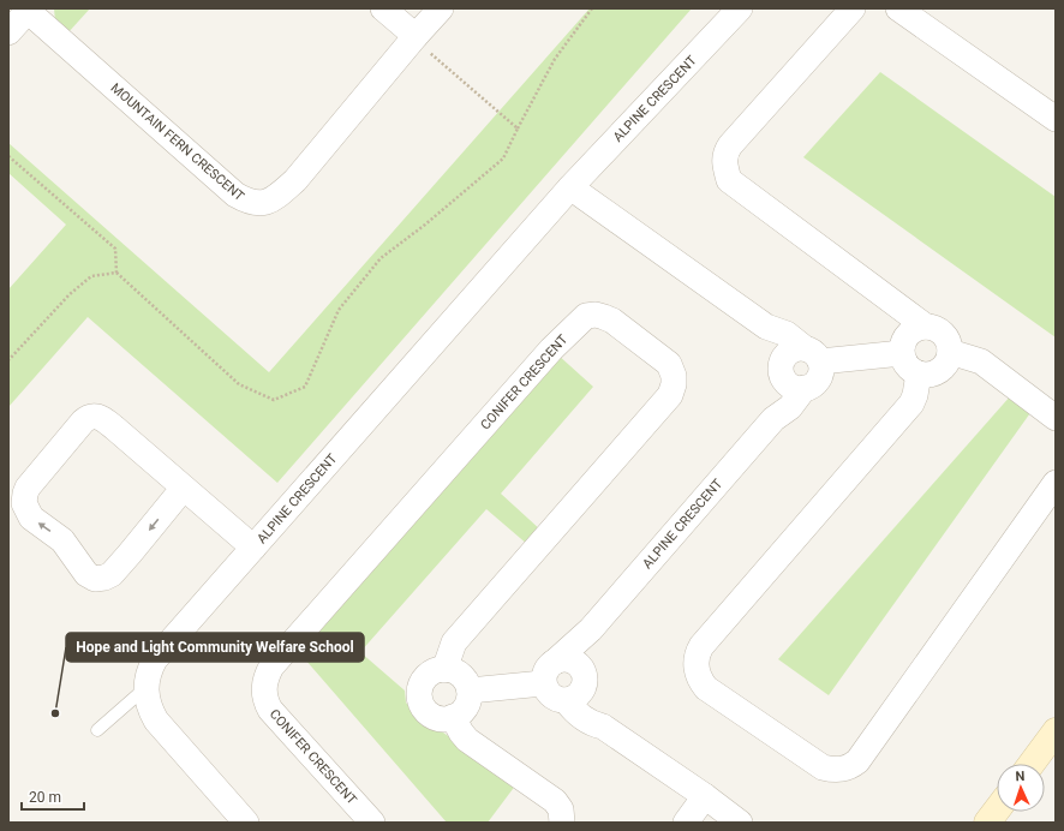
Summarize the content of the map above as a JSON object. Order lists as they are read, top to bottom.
{
  "streets": {
    "street": ["ALPINE CRESCENT", "MOUNTAIN FERN CRESCENT", "CONIFER CRESCENT"]
  },
  "places": ["Hope and Light Community Welfare School"],
  "scale_bar": "20 m",
  "north": "top"
}
